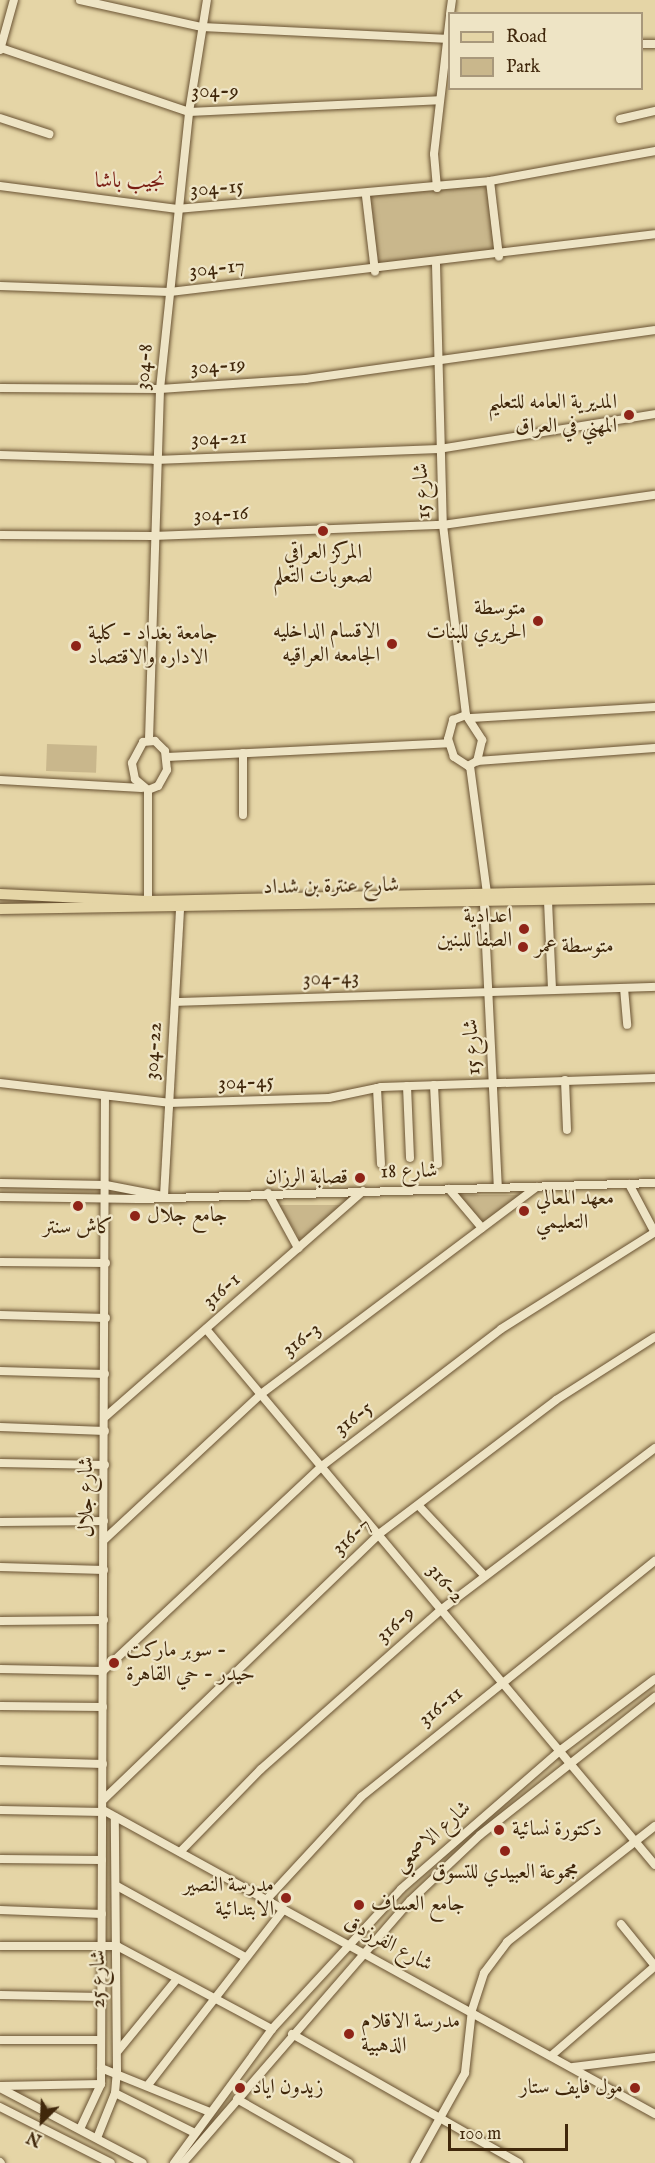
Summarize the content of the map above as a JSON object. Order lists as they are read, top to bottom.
{
  "streets": {
    "main road": ["شارع عنترة بن شداد"],
    "street": [
      "304-9",
      "304-15",
      "304-17",
      "304-8",
      "304-19",
      "304-21",
      "شارع 15",
      "304-16",
      "304-43",
      "304-22",
      "304-45",
      "شارع 18",
      "316-1",
      "316-3",
      "316-5",
      "شارع جلال",
      "316-7",
      "316-2",
      "316-9",
      "316-11",
      "شارع الاصمعي",
      "شارع الفرزدق",
      "شارع 25"
    ]
  },
  "crossings": [
    ["304-9", "304-8"],
    ["304-15", "304-8"],
    ["304-17", "304-8"],
    ["304-17", "شارع 15"],
    ["304-8", "304-19"],
    ["304-8", "304-21"],
    ["304-8", "304-16"],
    ["304-19", "شارع 15"],
    ["304-21", "شارع 15"],
    ["شارع 15", "304-16"],
    ["شارع 15", "شارع عنترة بن شداد"],
    ["شارع 15", "304-43"],
    ["شارع 15", "304-45"],
    ["شارع 15", "شارع 18"],
    ["شارع عنترة بن شداد", "304-22"],
    ["304-43", "304-22"],
    ["304-22", "304-45"],
    ["304-22", "شارع 18"],
    ["304-45", "شارع جلال"],
    ["شارع 18", "316-1"],
    ["شارع 18", "316-3"],
    ["شارع 18", "شارع جلال"],
    ["316-1", "شارع جلال"],
    ["316-1", "316-2"],
    ["316-3", "شارع جلال"],
    ["316-3", "316-2"],
    ["316-5", "شارع جلال"],
    ["316-5", "316-2"],
    ["شارع جلال", "316-7"],
    ["شارع جلال", "شارع الفرزدق"],
    ["شارع جلال", "شارع 25"],
    ["316-7", "316-2"],
    ["316-2", "316-9"],
    ["316-2", "316-11"],
    ["316-2", "شارع الاصمعي"],
    ["316-9", "شارع الفرزدق"],
    ["316-11", "شارع الفرزدق"],
    ["شارع الاصمعي", "شارع الفرزدق"],
    ["شارع الفرزدق", "شارع 25"]
  ],
  "districts": ["نجيب باشا"],
  "places": [
    "المديرية العامه للتعليم المهني في العراق",
    "المركز العراقي لصعوبات التعلم",
    "متوسطة الحريري للبنات",
    "الاقسام الداخليه الجامعه العراقيه",
    "جامعة بغداد - كلية الاداره والاقتصاد",
    "اعدادية الصفا للبنين",
    "متوسطة عمر",
    "قصابة الرزان",
    "كاش سنتر",
    "معهد المعالي التعليمي",
    "جامع جلال",
    "سوبر ماركت - حيدر - حي القاهرة",
    "دكتورة نسائية",
    "مجموعة العبيدي للتسوق",
    "مدرسة النصير الابتدائية",
    "جامع العساف",
    "مدرسة الاقلام الذهبية",
    "زيدون اياد",
    "مول فايف ستار"
  ],
  "legend": ["Road", "Park"],
  "scale_bar": "100 m",
  "north": "bottom left"
}
